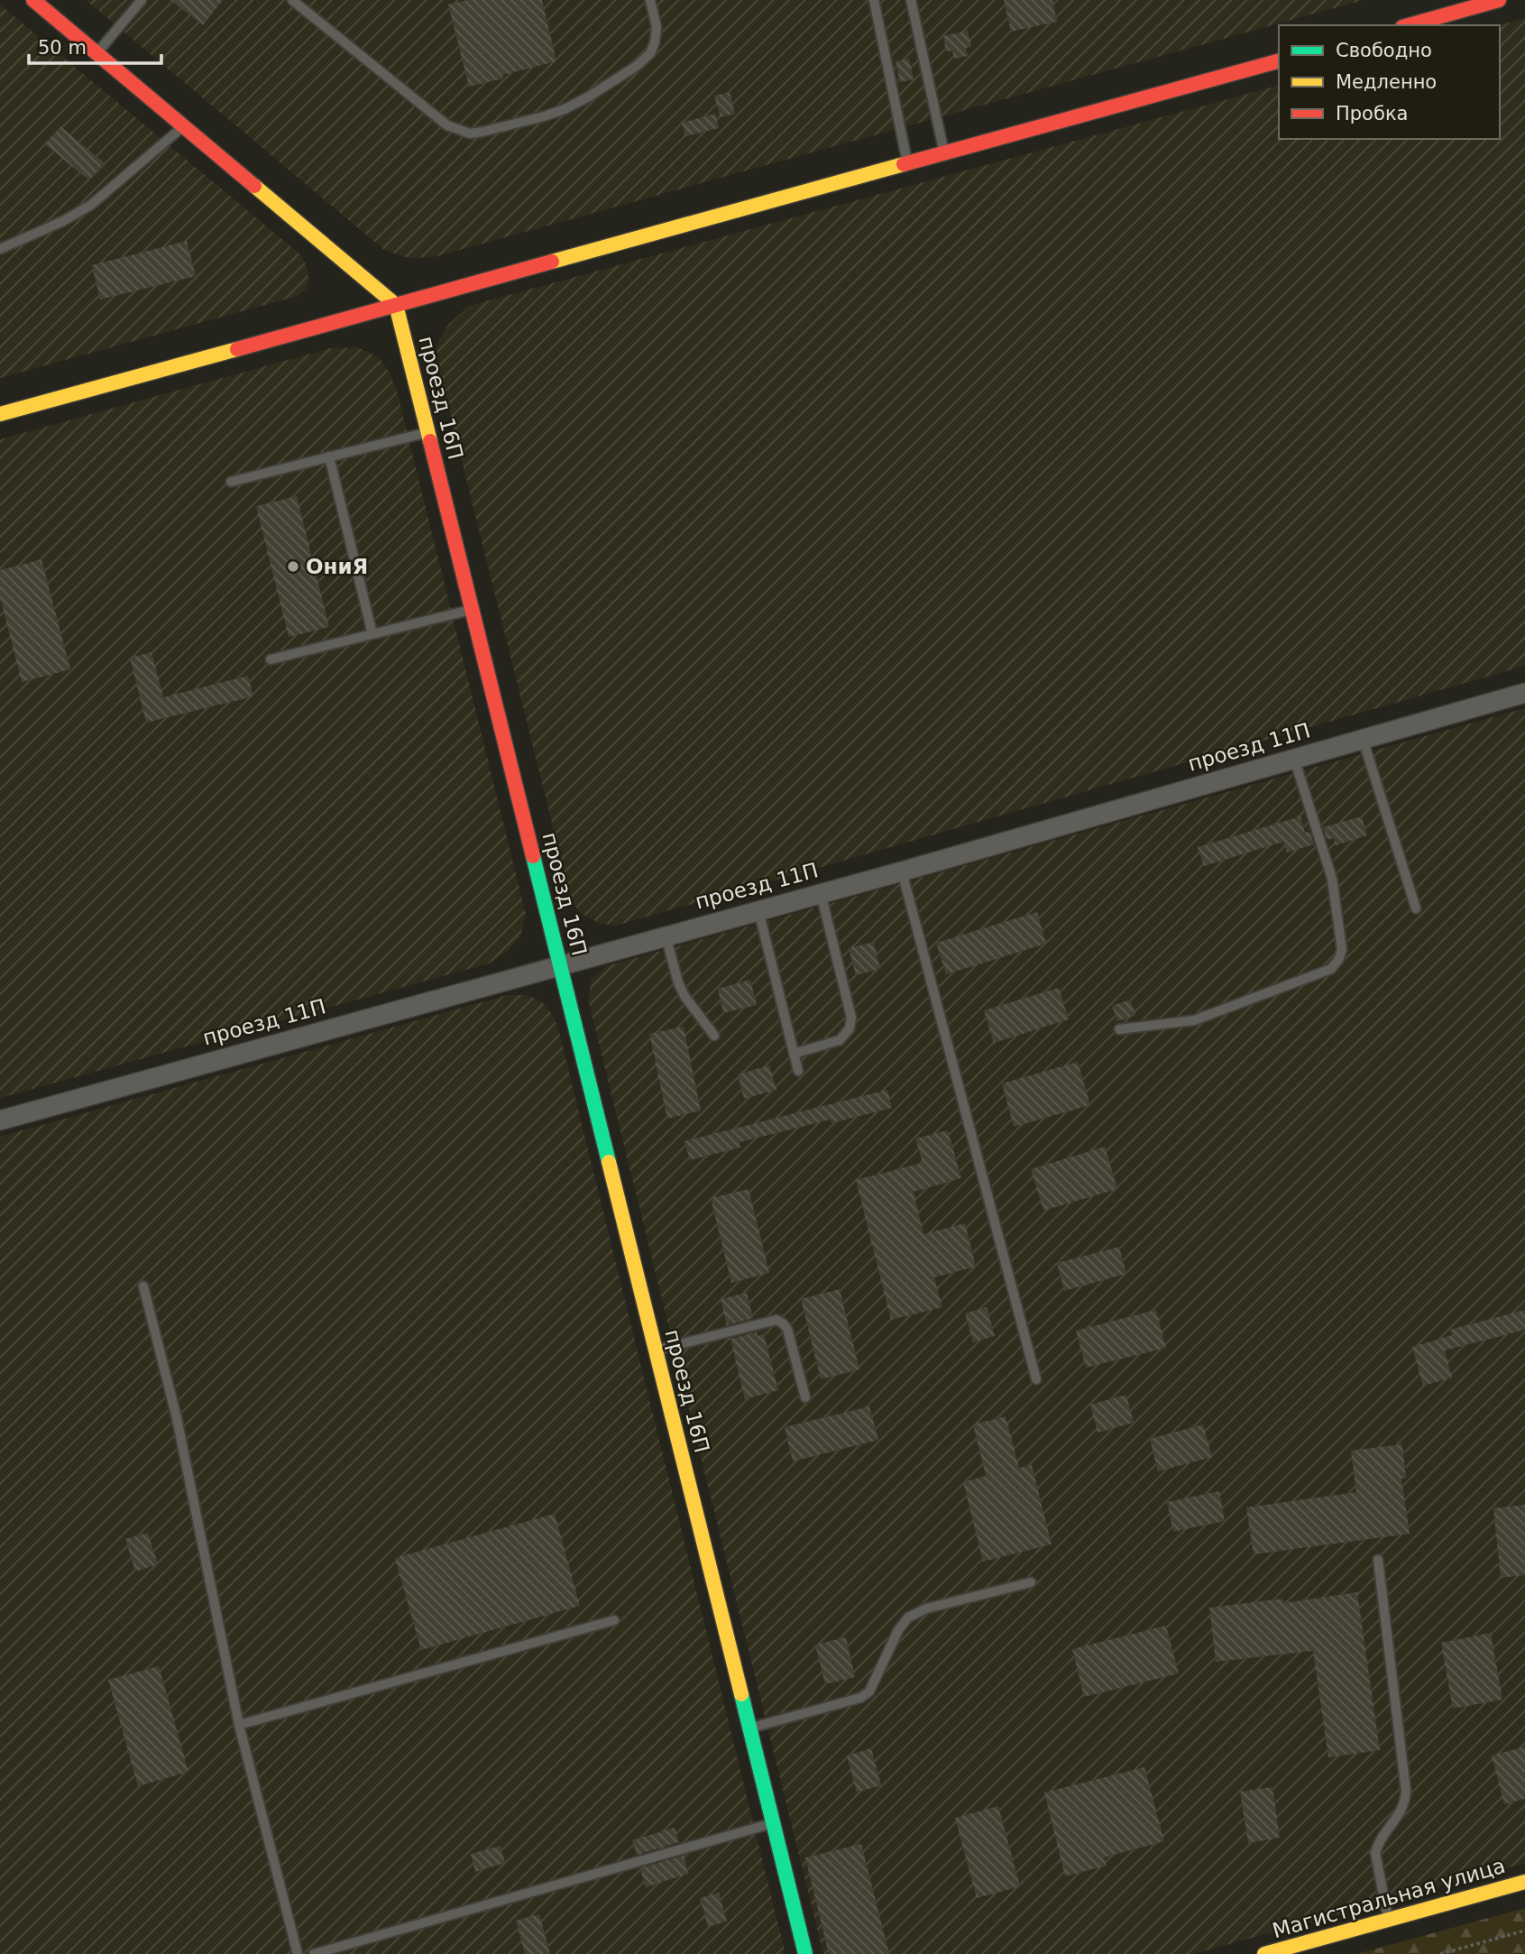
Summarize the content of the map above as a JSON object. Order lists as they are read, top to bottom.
{
  "streets": {
    "main road": ["проезд 16П", "Магистральная улица"],
    "street": ["проезд 11П"]
  },
  "crossings": [
    ["проезд 16П", "проезд 11П"]
  ],
  "places": ["ОниЯ"],
  "legend": ["Свободно", "Медленно", "Пробка"],
  "scale_bar": "50 m"
}
